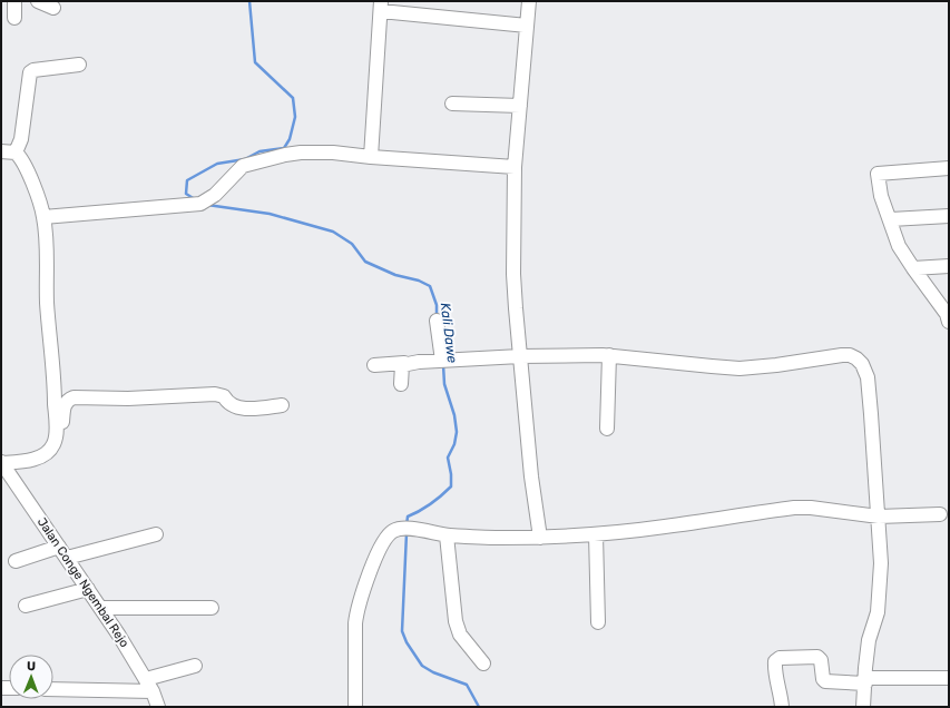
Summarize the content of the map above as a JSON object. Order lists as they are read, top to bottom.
{
  "streets": {
    "street": ["Jalan Conge Ngembal Rejo"]
  },
  "water": ["Kali Dawe"],
  "north": "top"
}
